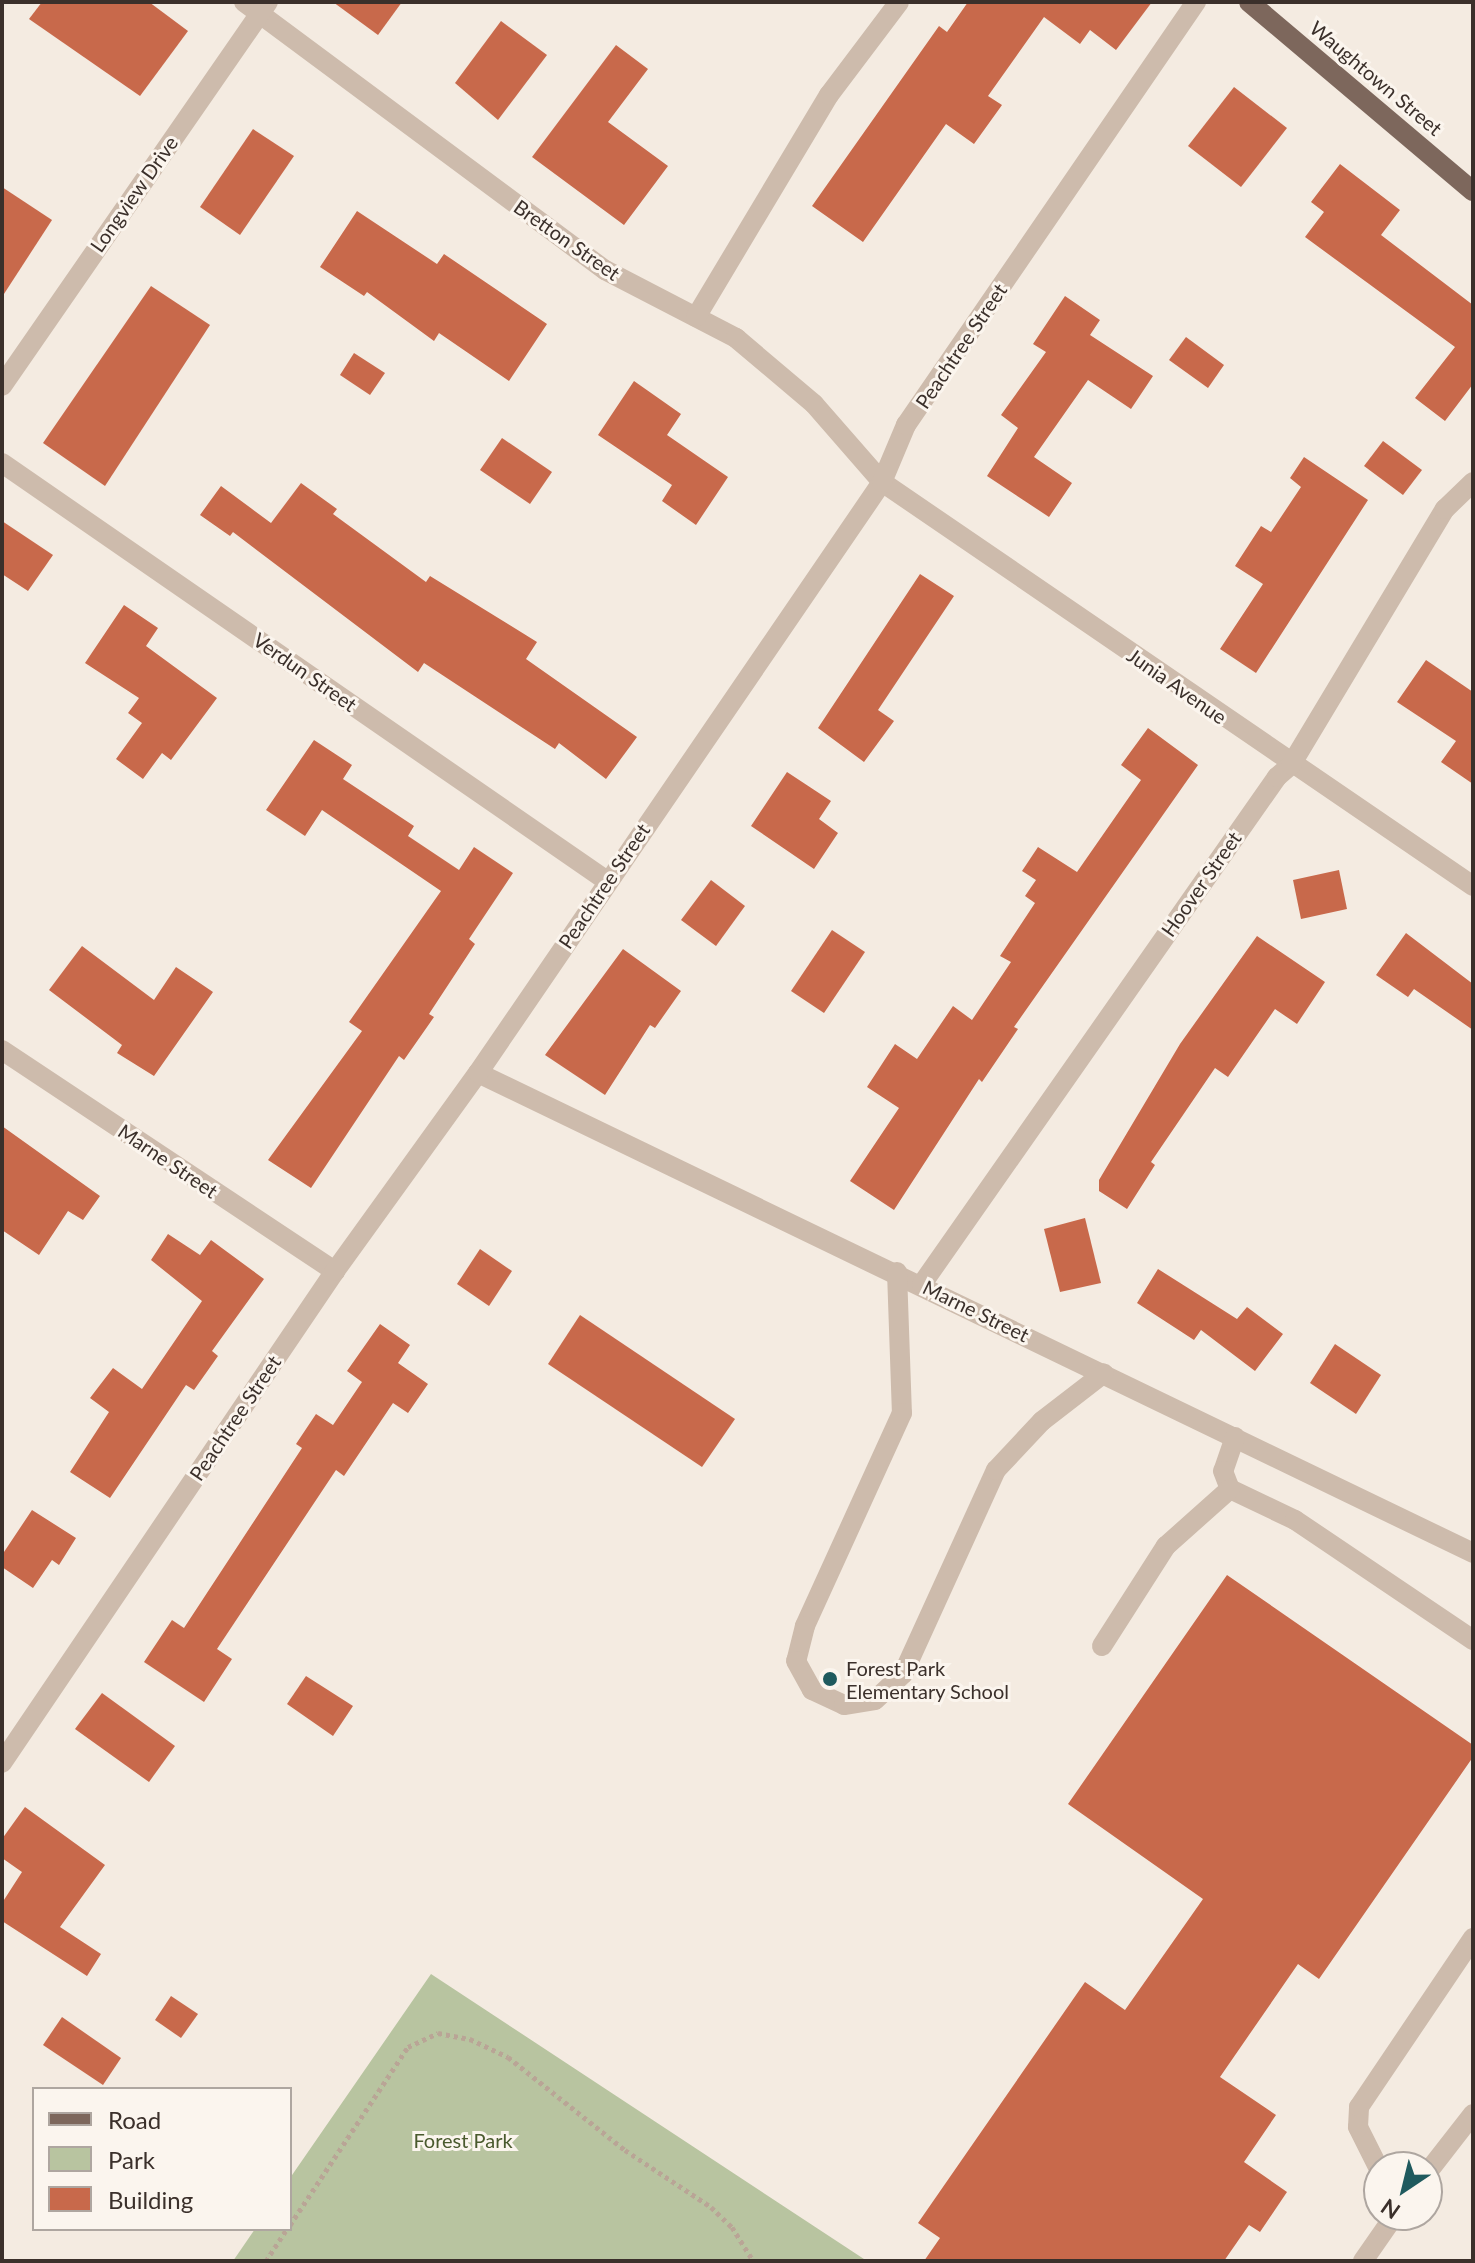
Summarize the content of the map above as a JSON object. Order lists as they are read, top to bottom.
{
  "streets": {
    "main road": ["Waughtown Street"],
    "street": [
      "Longview Drive",
      "Bretton Street",
      "Peachtree Street",
      "Verdun Street",
      "Junia Avenue",
      "Hoover Street",
      "Marne Street"
    ]
  },
  "crossings": [
    ["Longview Drive", "Bretton Street"],
    ["Bretton Street", "Peachtree Street"],
    ["Bretton Street", "Junia Avenue"],
    ["Peachtree Street", "Verdun Street"],
    ["Peachtree Street", "Junia Avenue"],
    ["Peachtree Street", "Marne Street"],
    ["Junia Avenue", "Hoover Street"],
    ["Hoover Street", "Marne Street"]
  ],
  "parks": ["Forest Park"],
  "places": ["Forest Park Elementary School"],
  "legend": ["Road", "Park", "Building"],
  "north": "bottom left"
}
